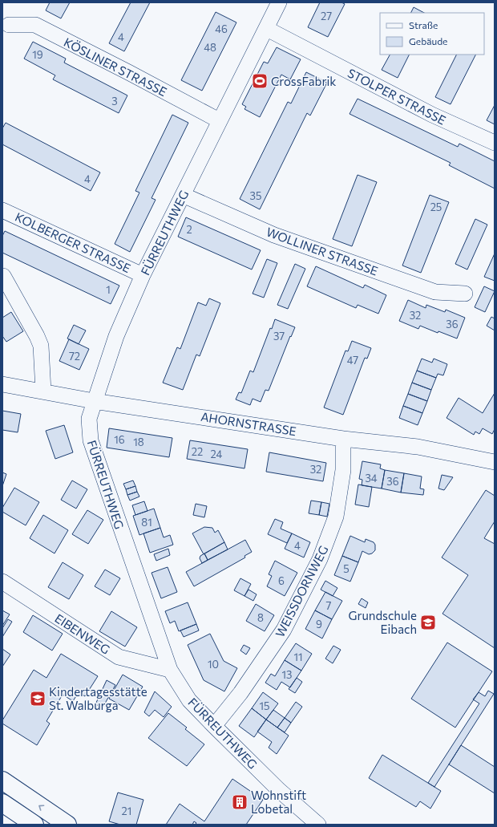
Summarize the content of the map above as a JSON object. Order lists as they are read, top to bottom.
{
  "streets": {
    "street": [
      "KÖSLINER STRASSE",
      "STOLPER STRASSE",
      "FÜRREUTHWEG",
      "KOLBERGER STRASSE",
      "WOLLINER STRASSE",
      "AHORNSTRASSE",
      "WEISSDORNWEG",
      "EIBENWEG"
    ]
  },
  "crossings": [
    ["KÖSLINER STRASSE", "FÜRREUTHWEG"],
    ["STOLPER STRASSE", "FÜRREUTHWEG"],
    ["FÜRREUTHWEG", "KOLBERGER STRASSE"],
    ["FÜRREUTHWEG", "WOLLINER STRASSE"],
    ["FÜRREUTHWEG", "AHORNSTRASSE"],
    ["FÜRREUTHWEG", "WEISSDORNWEG"],
    ["FÜRREUTHWEG", "EIBENWEG"],
    ["AHORNSTRASSE", "WEISSDORNWEG"]
  ],
  "places": {
    "sports": ["CrossFabrik"],
    "school or university": ["Grundschule Eibach", "Kindertagesstätte St. Walburga"],
    "building": ["Wohnstift Lobetal"]
  },
  "house_numbers": [
    "27",
    "46",
    "4",
    "48",
    "19",
    "3",
    "4",
    "35",
    "25",
    "2",
    "1",
    "32",
    "36",
    "37",
    "72",
    "47",
    "16",
    "18",
    "22",
    "24",
    "32",
    "34",
    "36",
    "81",
    "4",
    "5",
    "6",
    "7",
    "8",
    "9",
    "11",
    "10",
    "13",
    "15",
    "21"
  ],
  "legend": ["Straße", "Gebäude"]
}
